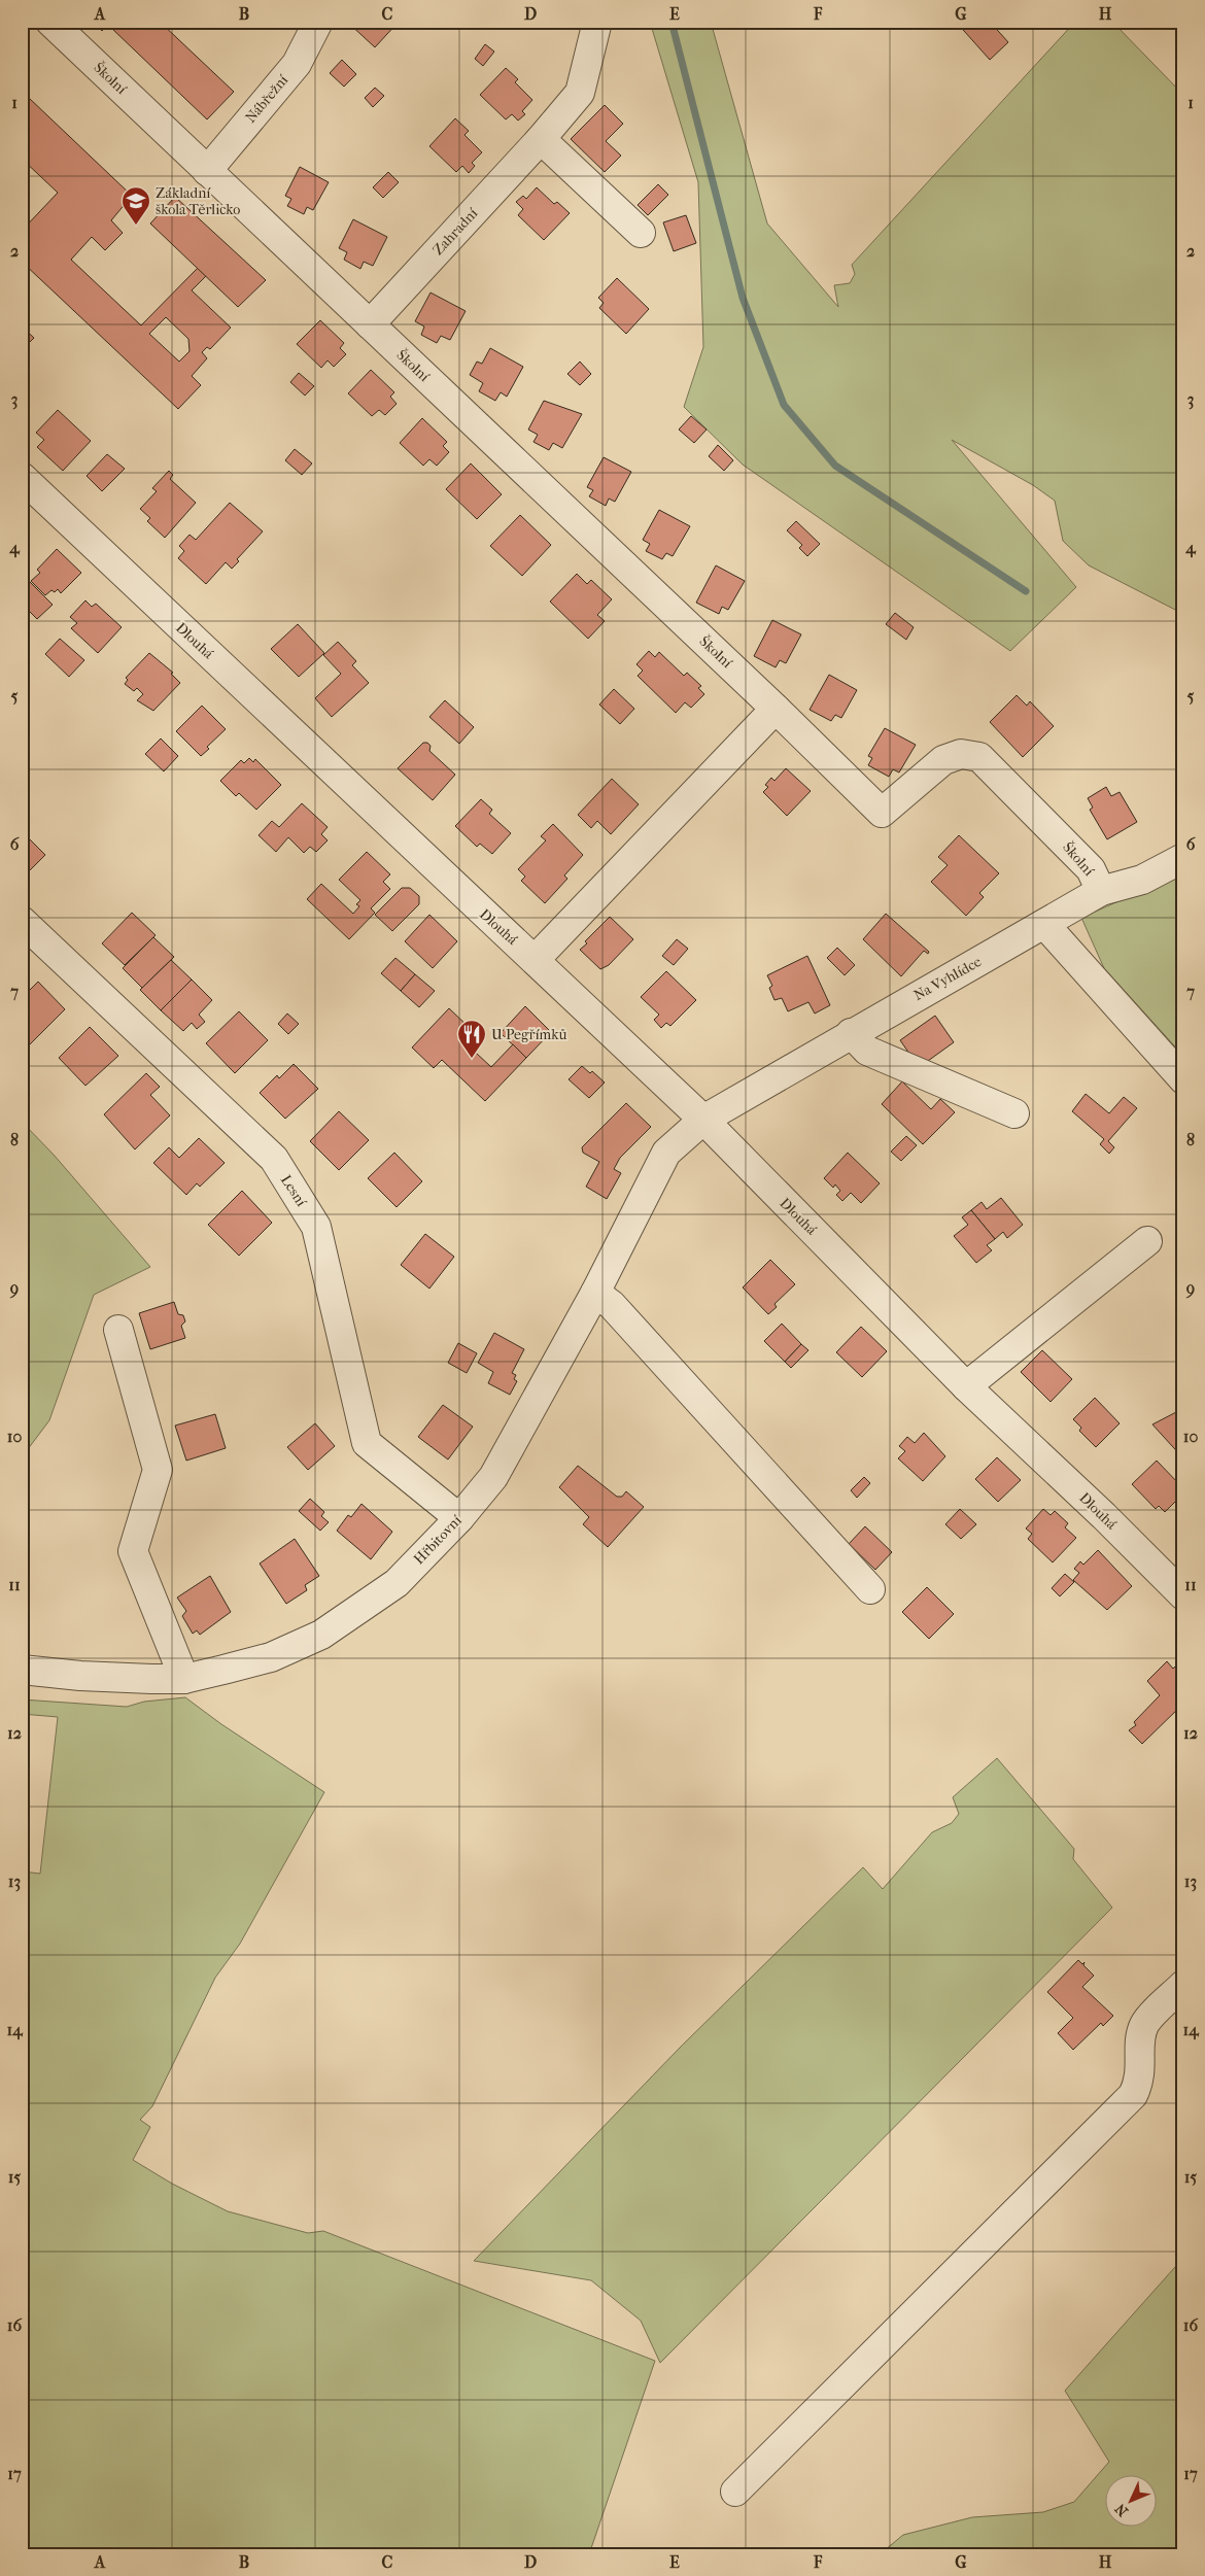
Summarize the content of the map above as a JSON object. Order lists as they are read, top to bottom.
{
  "streets": {
    "street": [
      "Školní",
      "Nábřežní",
      "Zahradní",
      "Dlouhá",
      "Na Vyhlídce",
      "Lesní",
      "Hřbitovní"
    ]
  },
  "crossings": [
    ["Školní", "Nábřežní"],
    ["Školní", "Zahradní"],
    ["Školní", "Na Vyhlídce"],
    ["Dlouhá", "Na Vyhlídce"],
    ["Dlouhá", "Hřbitovní"],
    ["Na Vyhlídce", "Hřbitovní"],
    ["Lesní", "Hřbitovní"]
  ],
  "places": {
    "school or university": ["Základní škola Těrlicko"],
    "restaurant": ["U Pegřímků"]
  },
  "north": "bottom left",
  "grid": {
    "columns": [
      "A",
      "B",
      "C",
      "D",
      "E",
      "F",
      "G",
      "H"
    ],
    "rows": [
      "1",
      "2",
      "3",
      "4",
      "5",
      "6",
      "7",
      "8",
      "9",
      "10",
      "11",
      "12",
      "13",
      "14",
      "15",
      "16",
      "17"
    ]
  }
}
